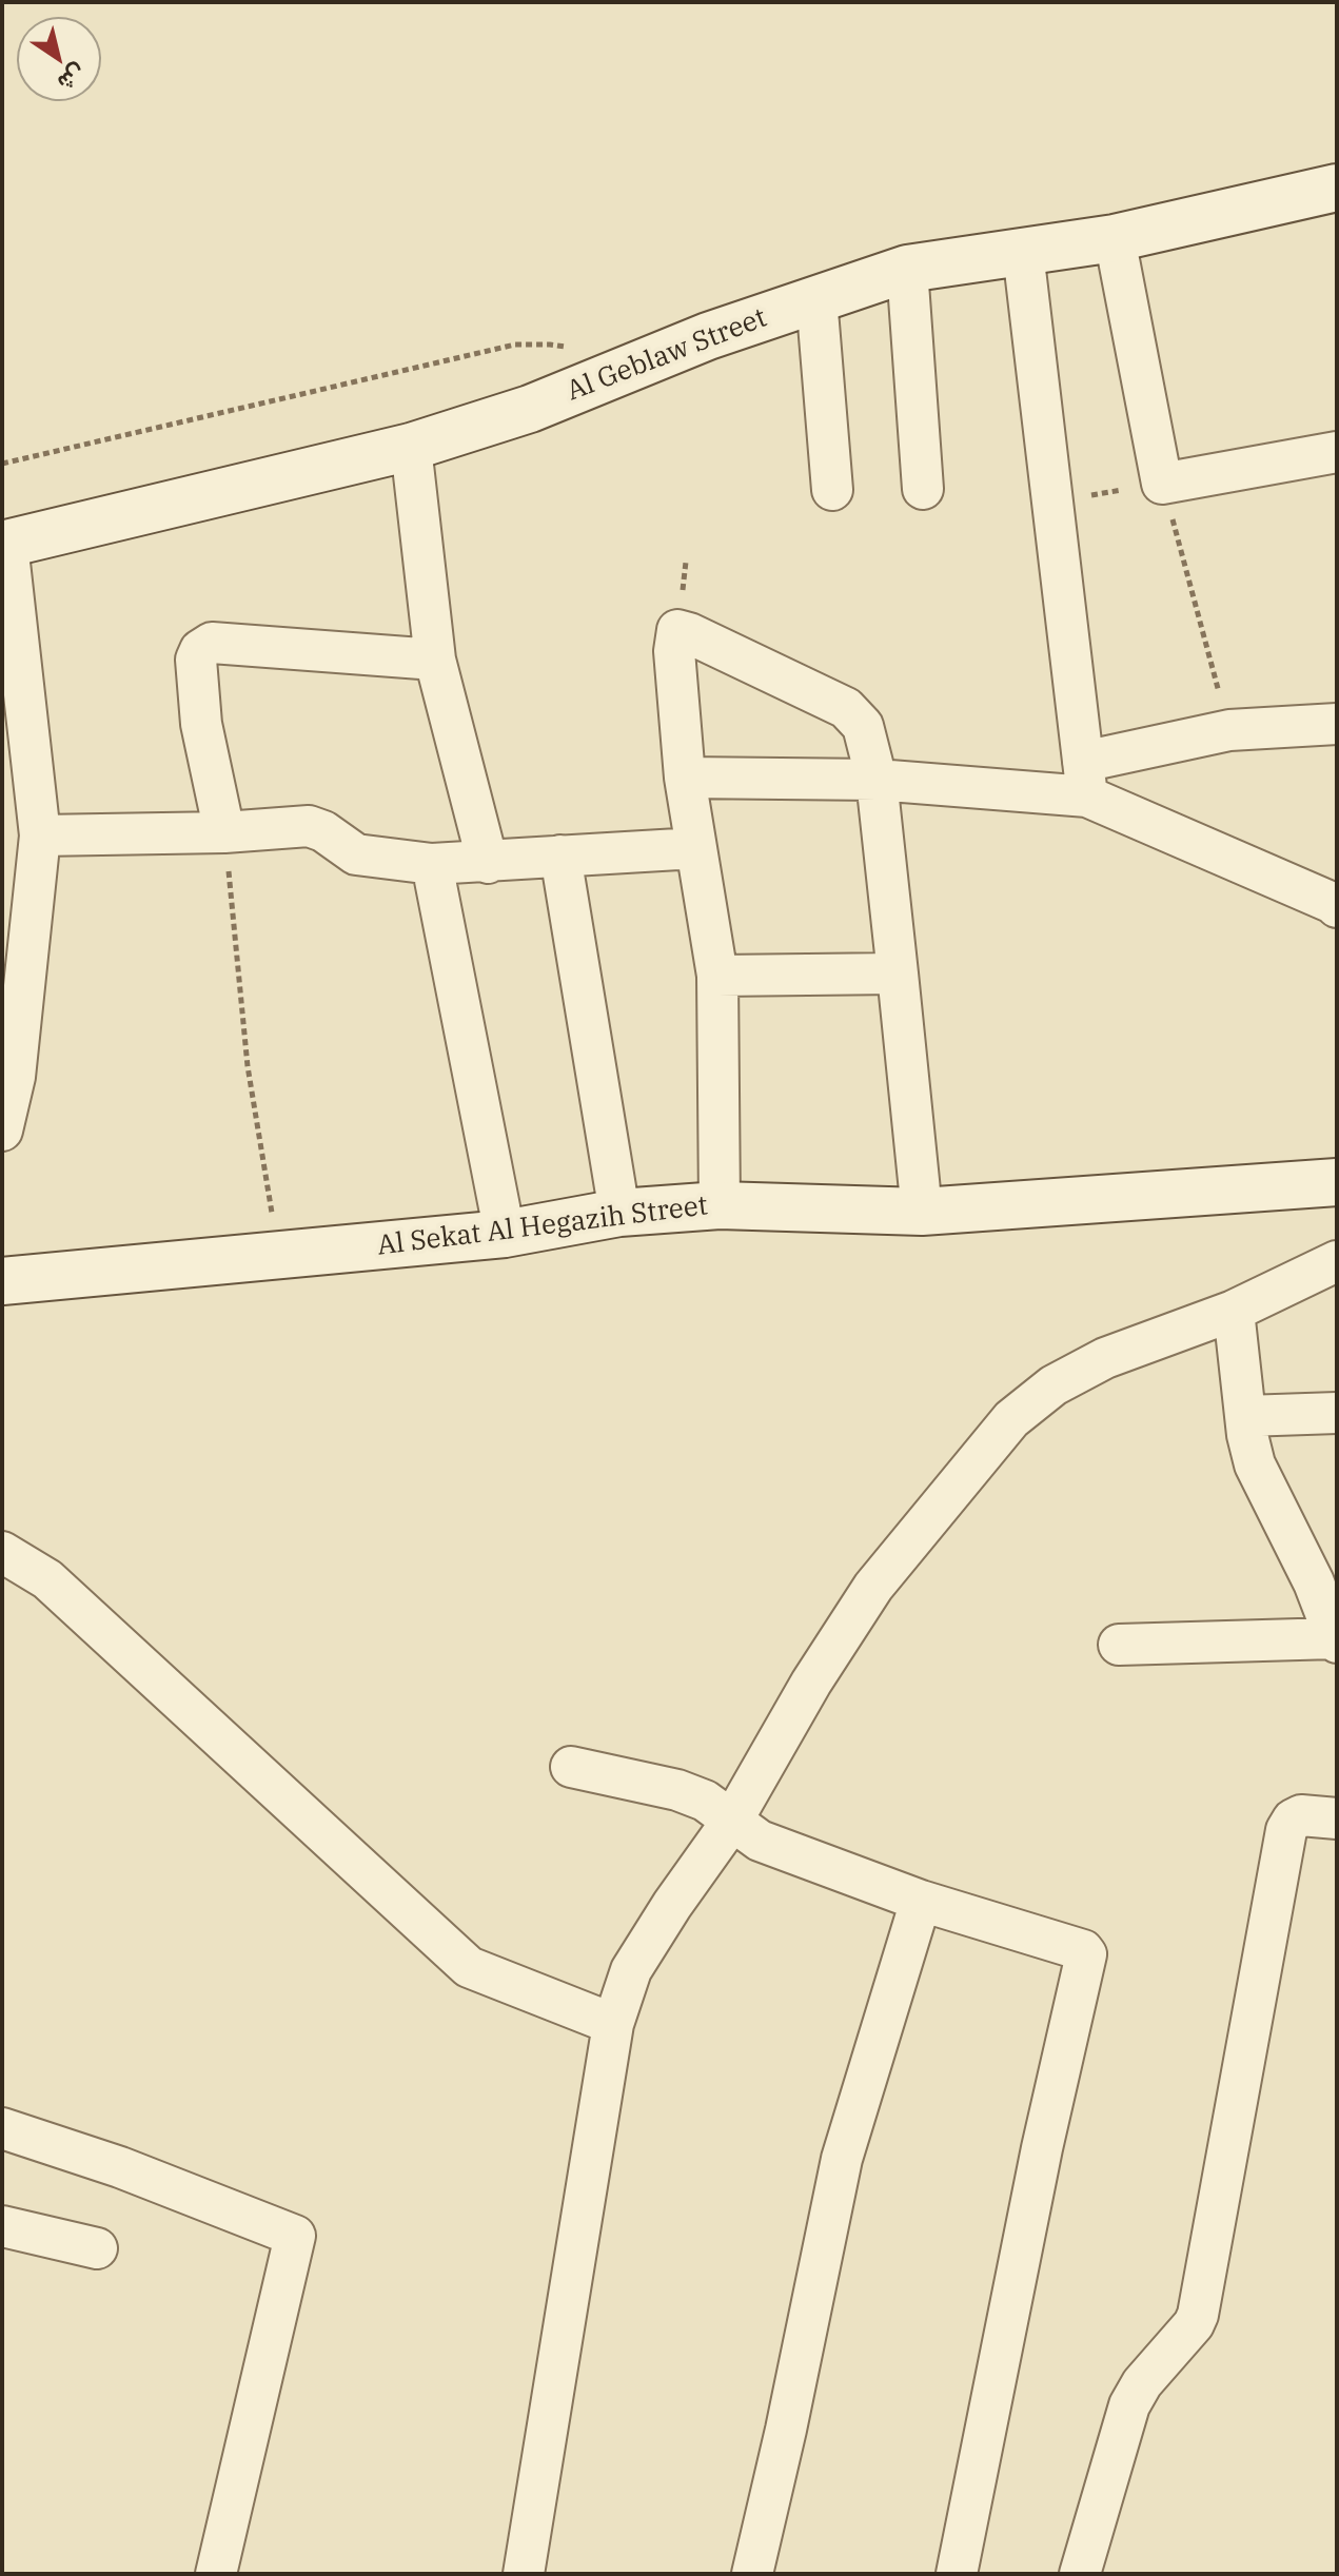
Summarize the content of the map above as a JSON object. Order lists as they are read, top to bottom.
{
  "streets": {
    "street": ["Al Geblaw Street", "Al Sekat Al Hegazih Street"]
  },
  "north": "bottom right"
}
